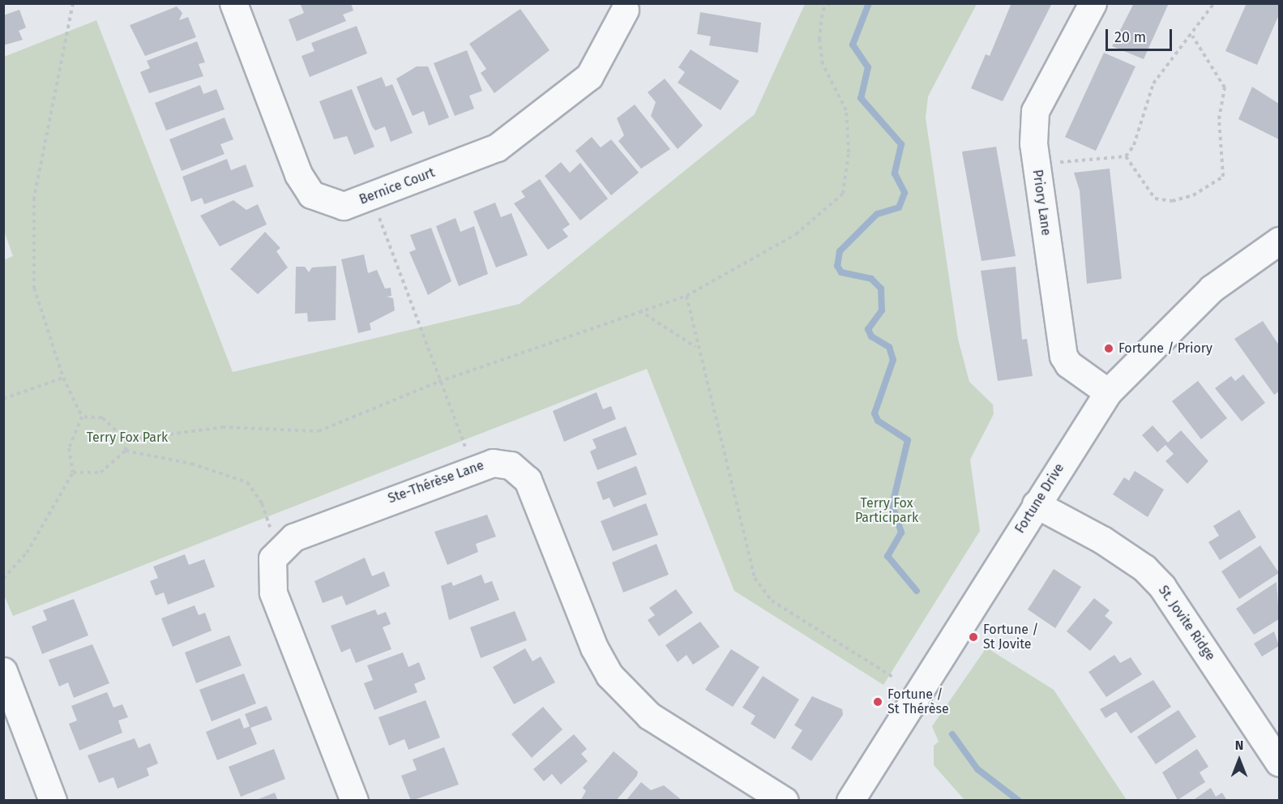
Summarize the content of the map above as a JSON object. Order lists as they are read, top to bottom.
{
  "streets": {
    "street": [
      "Bernice Court",
      "Priory Lane",
      "Ste-Thérèse Lane",
      "Fortune Drive",
      "St. Jovite Ridge"
    ]
  },
  "crossings": [
    ["Priory Lane", "Fortune Drive"],
    ["Fortune Drive", "St. Jovite Ridge"]
  ],
  "parks": ["Terry Fox Park", "Terry Fox Participark"],
  "places": ["Fortune / Priory", "Fortune / St Jovite", "Fortune / St Thérèse"],
  "scale_bar": "20 m",
  "north": "top"
}
